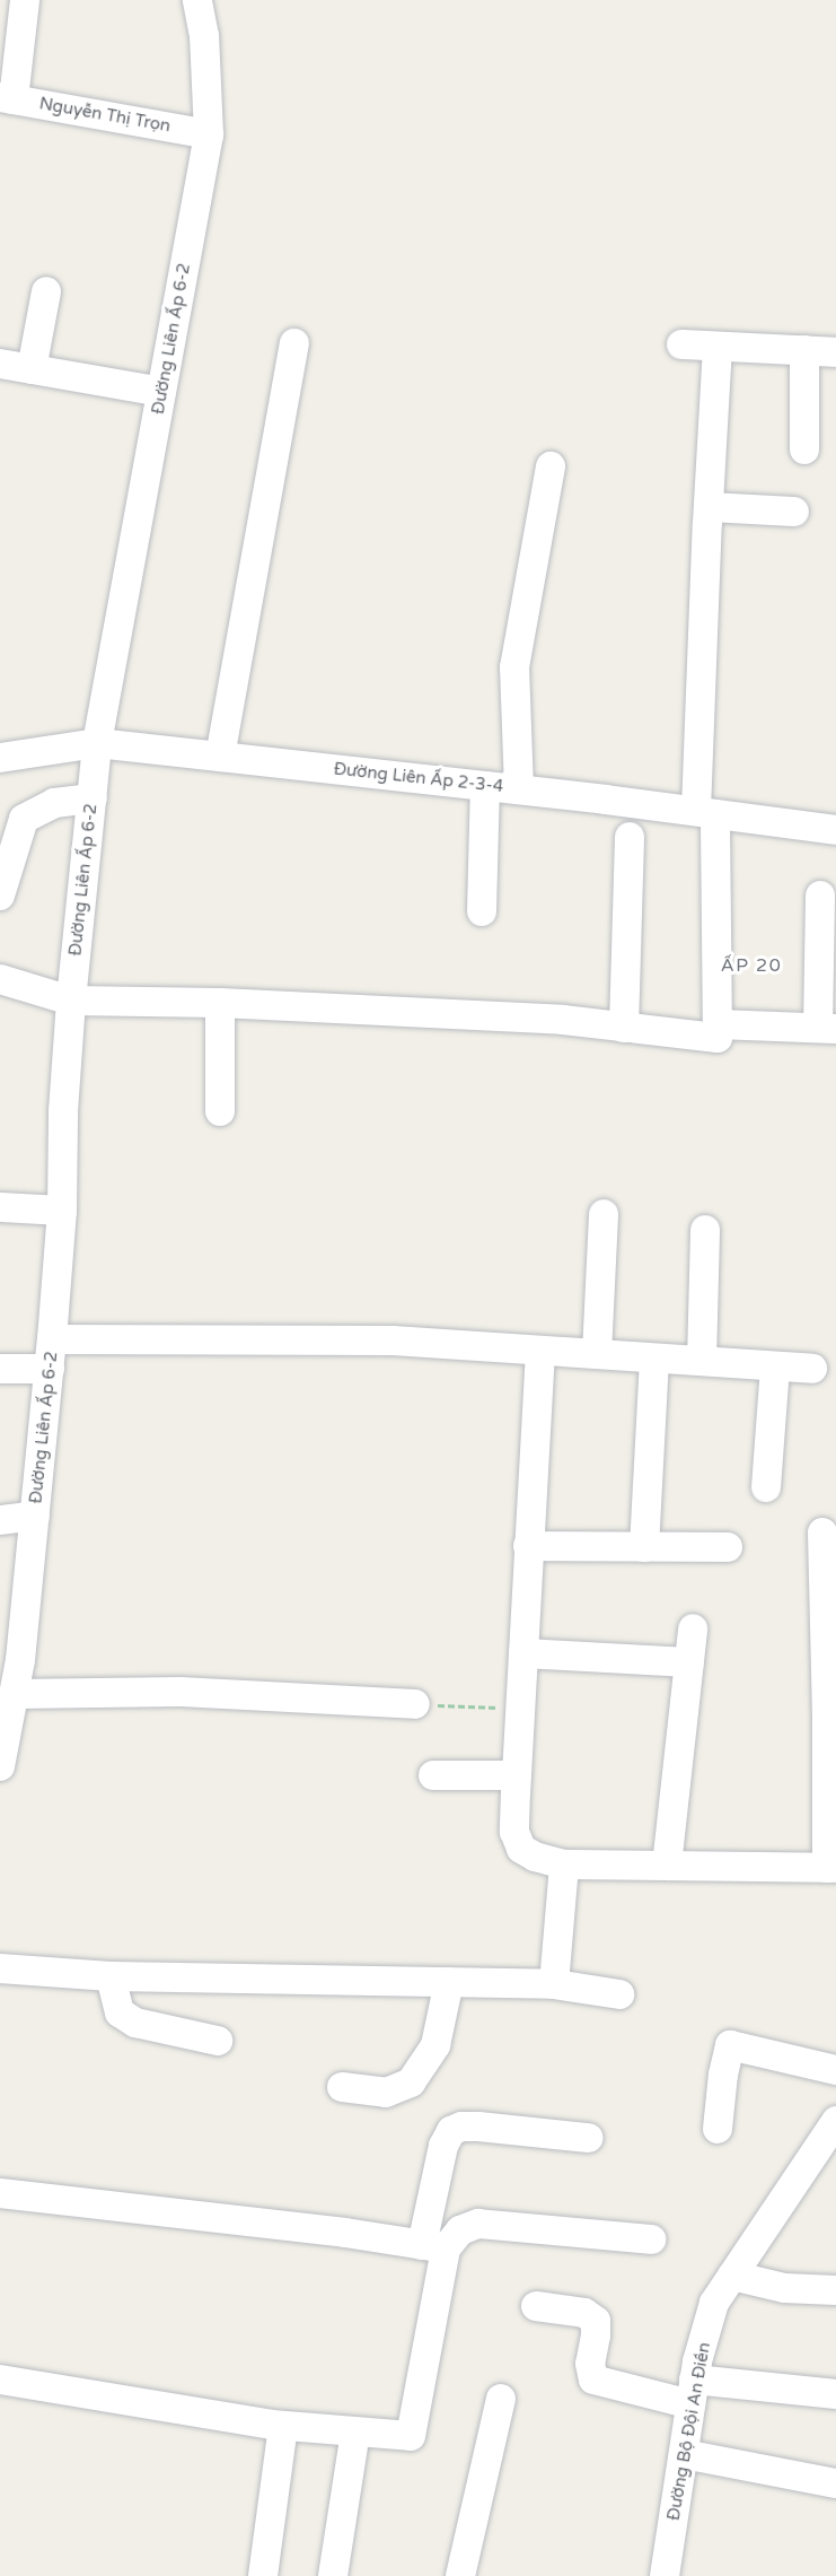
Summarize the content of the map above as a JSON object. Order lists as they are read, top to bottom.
{
  "streets": {
    "street": [
      "Nguyễn Thị Trọn",
      "Đường Liên Ấp 6-2",
      "Đường Liên Ấp 2-3-4",
      "Đường Bộ Đội An Điền"
    ]
  },
  "crossings": [
    ["Nguyễn Thị Trọn", "Đường Liên Ấp 6-2"],
    ["Đường Liên Ấp 6-2", "Đường Liên Ấp 2-3-4"]
  ],
  "districts": ["ẤP 20"]
}
